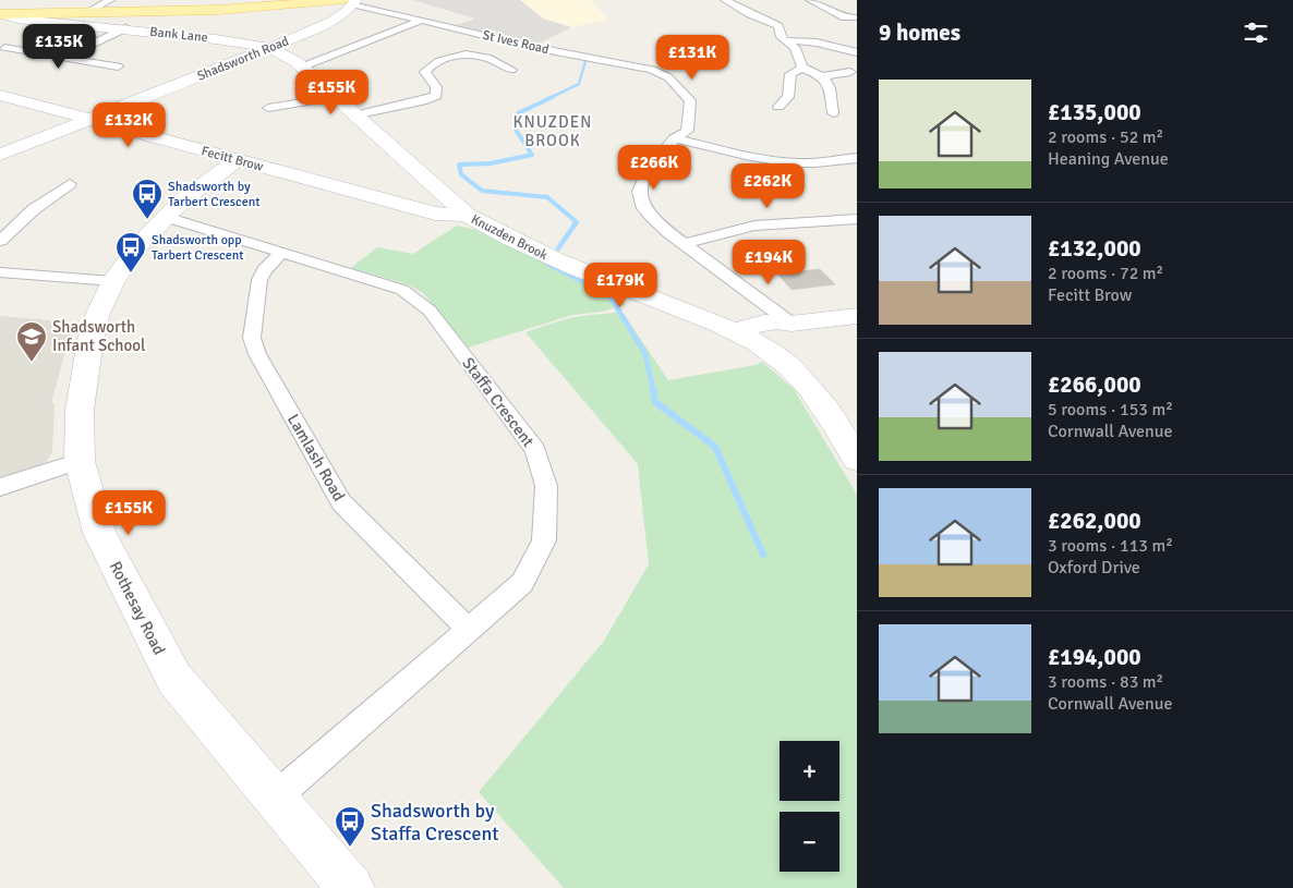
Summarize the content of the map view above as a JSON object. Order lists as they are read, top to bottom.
{
  "streets": {
    "main road": [
      "Bank Lane",
      "Shadsworth Road",
      "Fecitt Brow",
      "Knuzden Brook",
      "Rothesay Road"
    ],
    "street": ["St Ives Road", "Staffa Crescent", "Lamlash Road"]
  },
  "crossings": [
    ["Bank Lane", "Shadsworth Road"],
    ["Bank Lane", "Fecitt Brow"],
    ["Bank Lane", "Knuzden Brook"],
    ["St Ives Road", "Shadsworth Road"],
    ["Shadsworth Road", "Fecitt Brow"],
    ["Fecitt Brow", "Knuzden Brook"],
    ["Fecitt Brow", "Rothesay Road"],
    ["Staffa Crescent", "Lamlash Road"],
    ["Staffa Crescent", "Rothesay Road"]
  ],
  "districts": ["KNUZDEN BROOK"],
  "places": {
    "bus stop": ["Shadsworth by Tarbert Crescent", "Shadsworth opp Tarbert Crescent", "Shadsworth by Staffa Crescent"],
    "school or university": ["Shadsworth Infant School"]
  },
  "page": {
    "heading": "9 homes",
    "price": [
      "£135K",
      "£131K",
      "£155K",
      "£132K",
      "£266K",
      "£262K",
      "£194K",
      "£179K",
      "£155K"
    ],
    "list": [
      {
        "name": "£135,000",
        "note": "2 rooms · 52 m² · Heaning Avenue"
      },
      {
        "name": "£132,000",
        "note": "2 rooms · 72 m² · Fecitt Brow"
      },
      {
        "name": "£266,000",
        "note": "5 rooms · 153 m² · Cornwall Avenue"
      },
      {
        "name": "£262,000",
        "note": "3 rooms · 113 m² · Oxford Drive"
      },
      {
        "name": "£194,000",
        "note": "3 rooms · 83 m² · Cornwall Avenue"
      }
    ],
    "map_buttons": ["+", "−"]
  }
}
